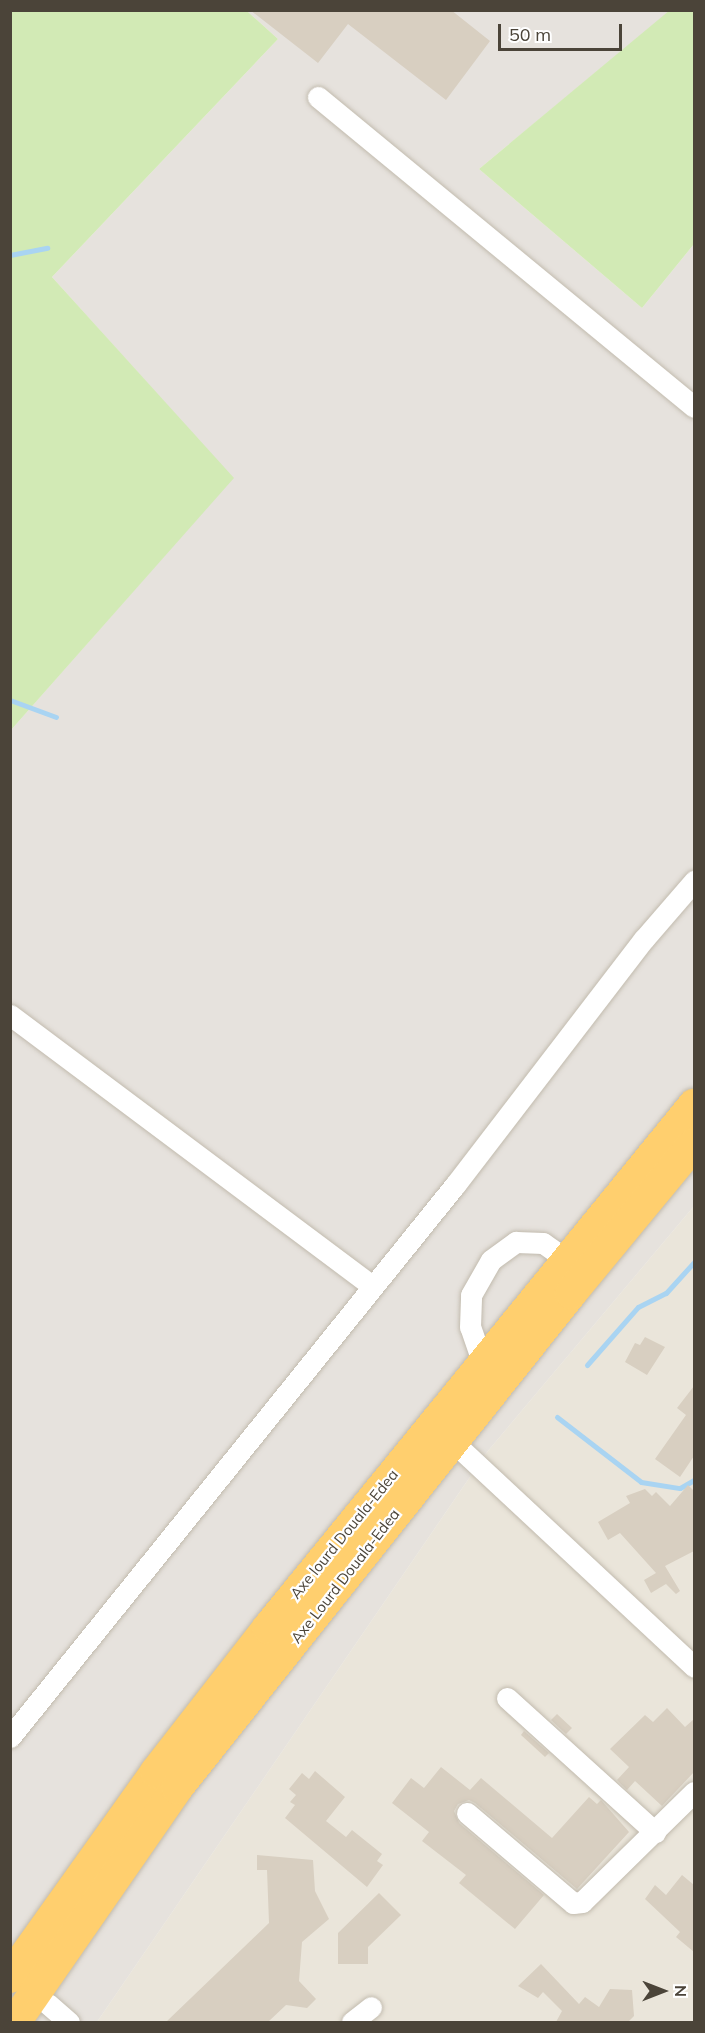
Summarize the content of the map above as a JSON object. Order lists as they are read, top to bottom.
{
  "streets": {
    "highway": ["Axe lourd Douala-Edea", "Axe Lourd Douala-Edea"]
  },
  "crossings": [
    ["Axe lourd Douala-Edea", "Axe Lourd Douala-Edea"]
  ],
  "scale_bar": "50 m",
  "north": "right"
}
